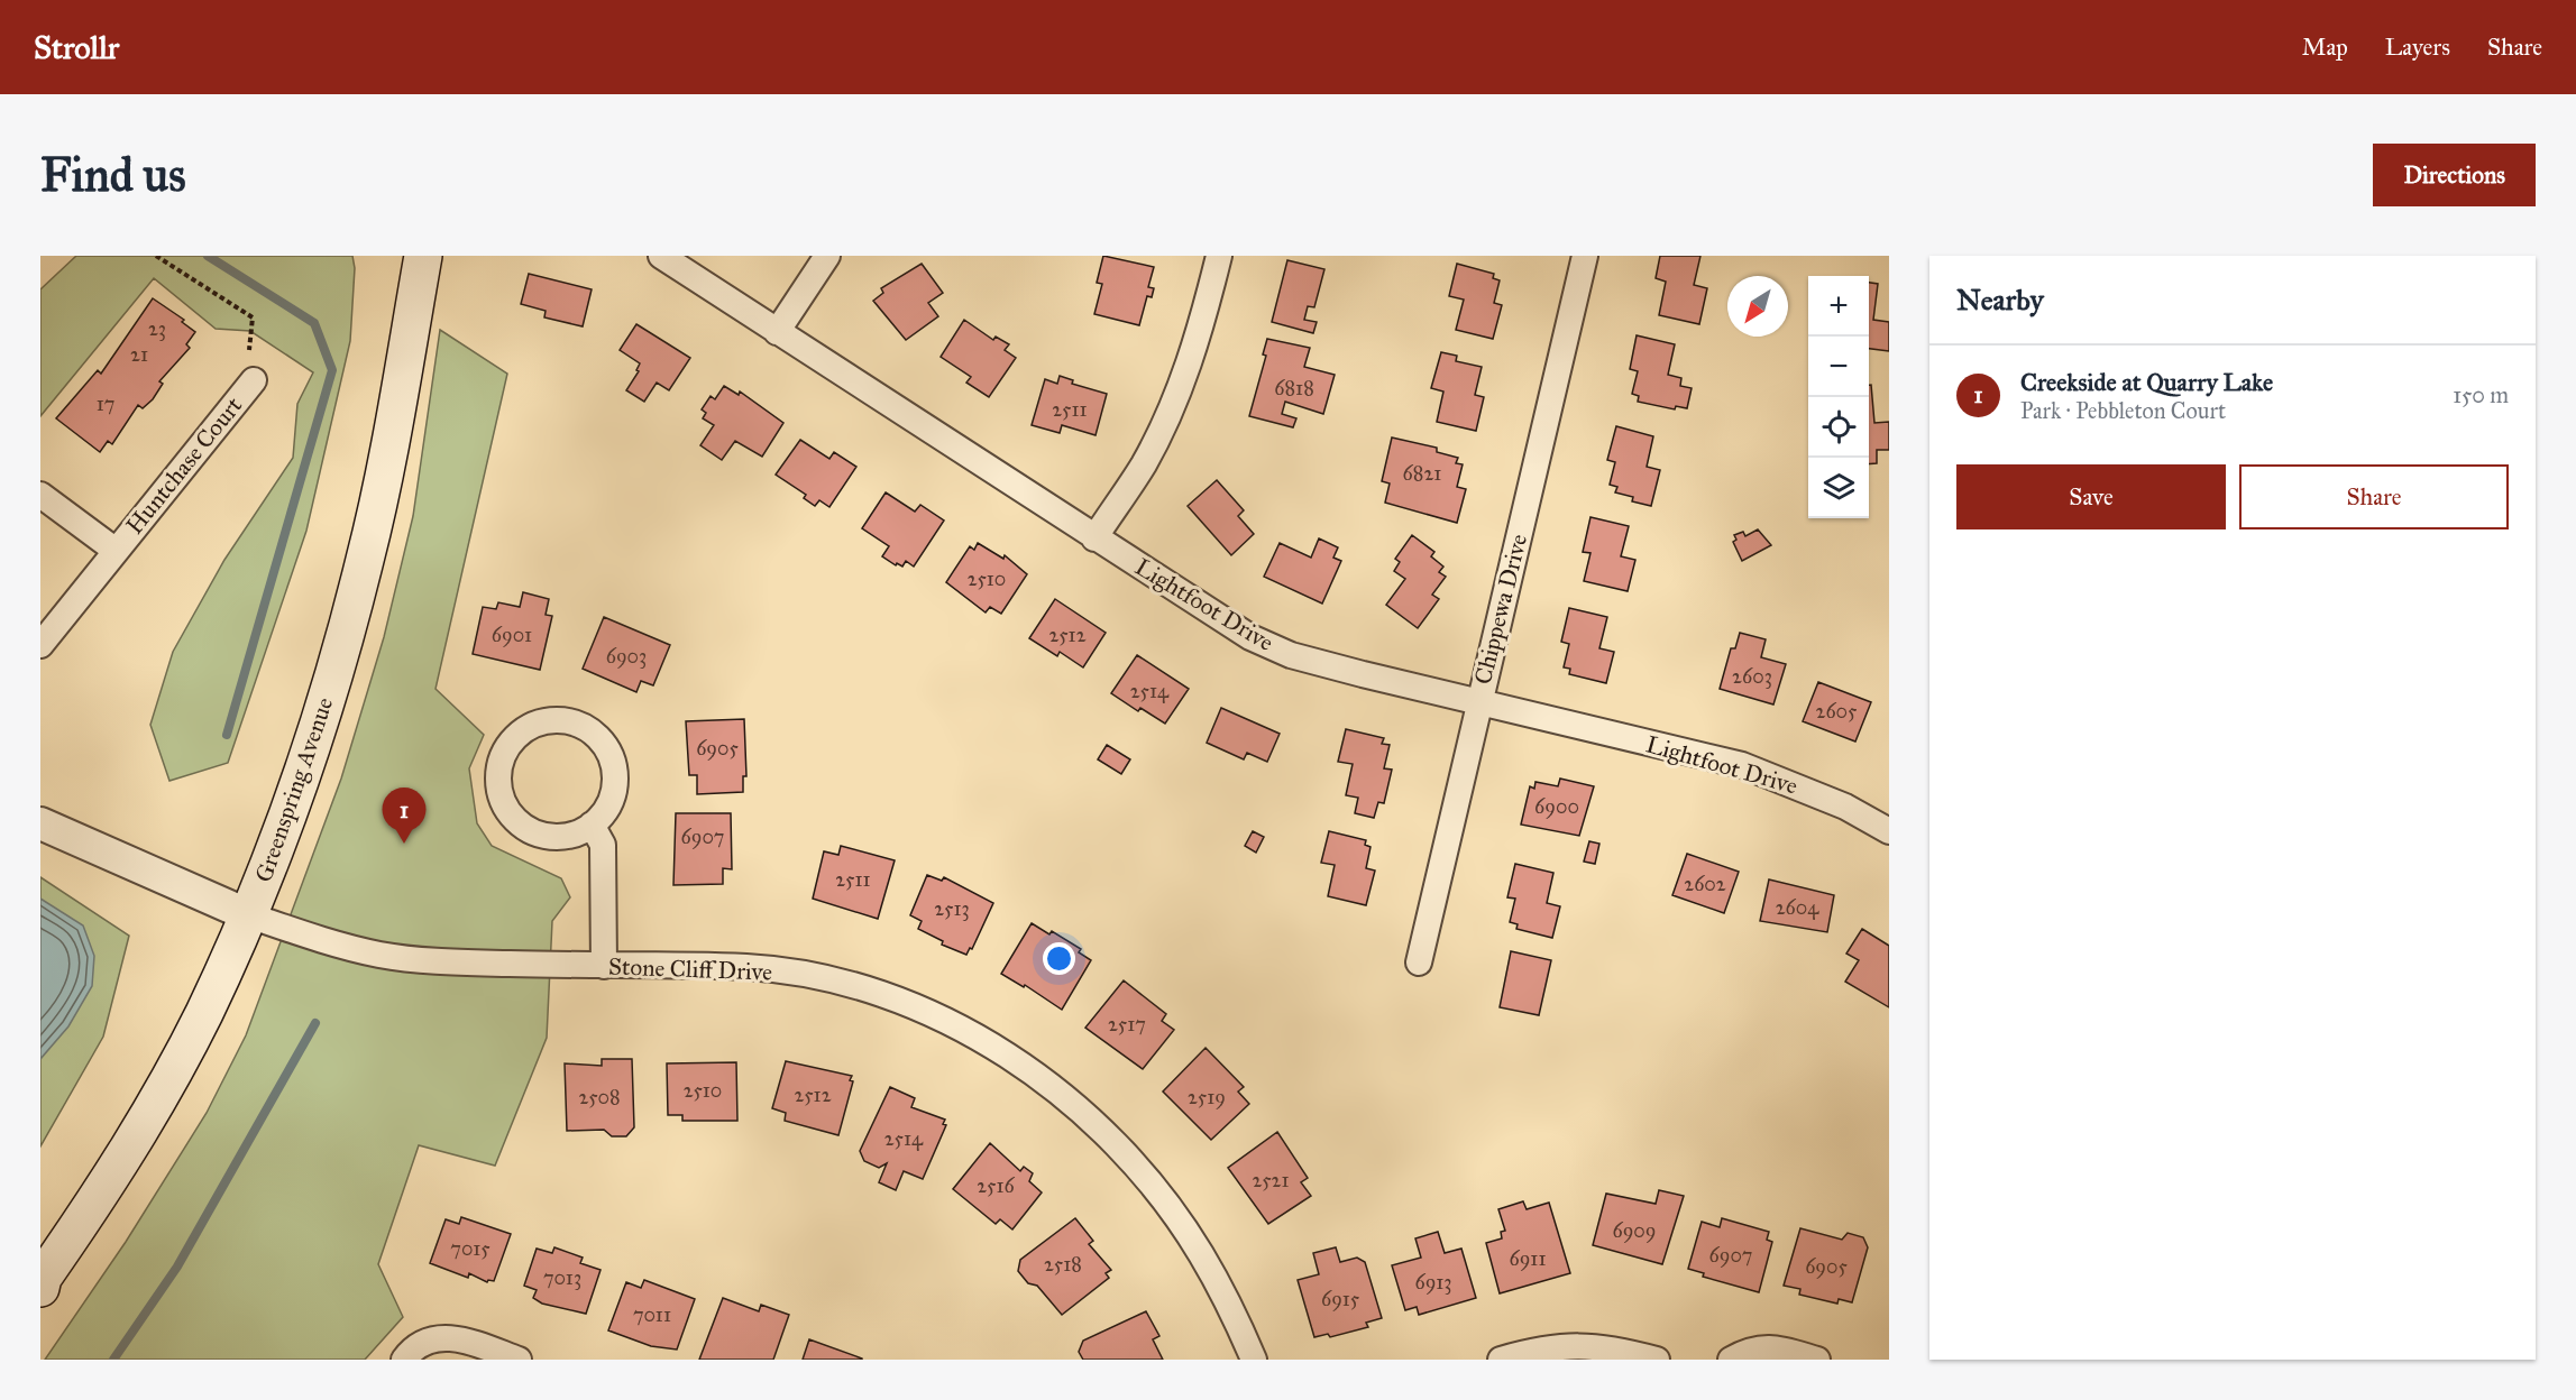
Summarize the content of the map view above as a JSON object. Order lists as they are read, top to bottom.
{
  "streets": {
    "main road": ["Greenspring Avenue"],
    "street": [
      "Huntchase Court",
      "Lightfoot Drive",
      "Chippewa Drive",
      "Stone Cliff Drive"
    ]
  },
  "crossings": [
    ["Lightfoot Drive", "Chippewa Drive"],
    ["Greenspring Avenue", "Stone Cliff Drive"]
  ],
  "house_numbers": [
    "23",
    "21",
    "6818",
    "17",
    "2511",
    "6821",
    "2510",
    "6901",
    "2512",
    "6903",
    "2603",
    "2514",
    "2605",
    "6905",
    "6900",
    "6907",
    "2511",
    "2602",
    "2604",
    "2513",
    "2517",
    "2510",
    "2512",
    "2508",
    "2519",
    "2514",
    "2521",
    "2516",
    "6909",
    "7015",
    "6907",
    "6911",
    "2518",
    "6905",
    "7013",
    "6913",
    "6915",
    "7011"
  ],
  "north": "bottom left",
  "page": {
    "header": "Strollr",
    "nav": ["Map", "Layers", "Share"],
    "buttons": [
      "Directions",
      ["Save", "Share"]
    ],
    "title": "Find us",
    "heading": "Nearby",
    "map_buttons": ["+", "−"],
    "list": [
      {
        "mark": "1",
        "name": "Creekside at Quarry Lake",
        "note": "Park · Pebbleton Court",
        "value": "150 m"
      }
    ],
    "pins": "1"
  }
}
